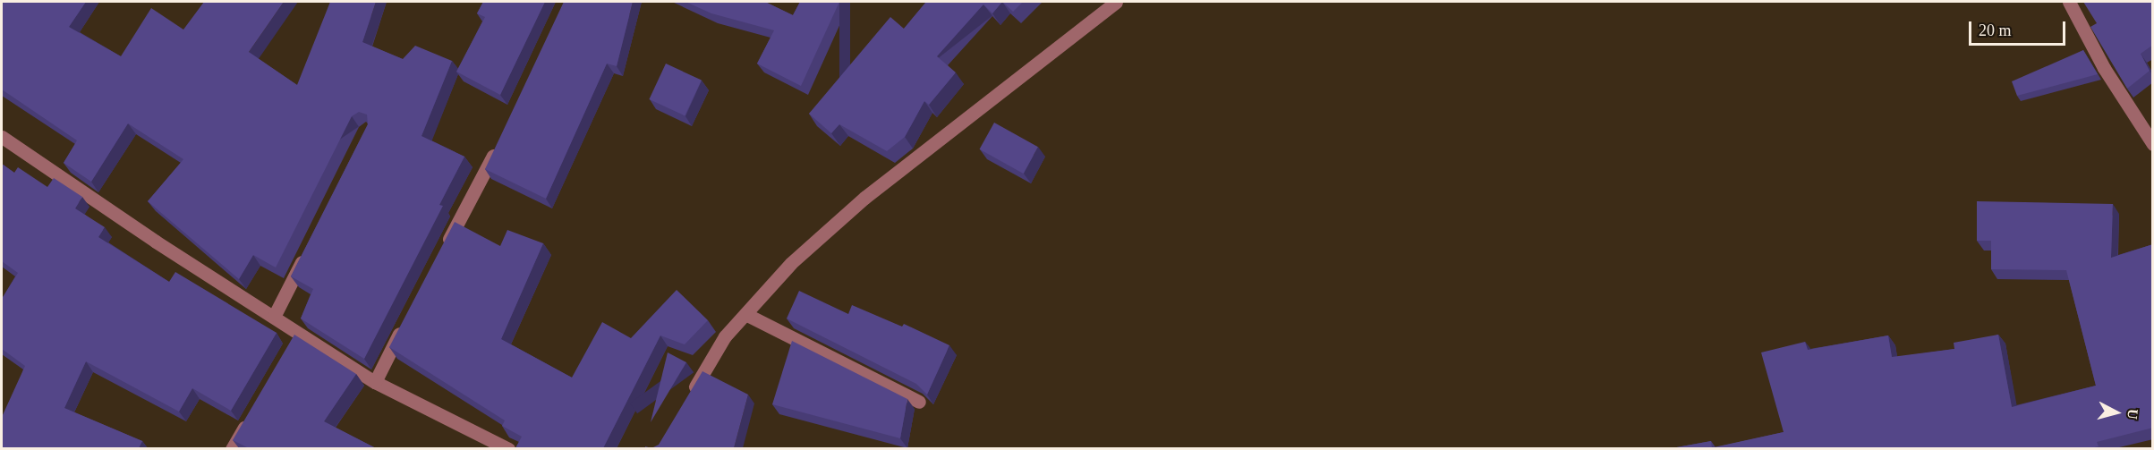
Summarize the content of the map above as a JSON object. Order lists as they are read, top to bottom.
{
  "scale_bar": "20 m",
  "north": "right"
}
